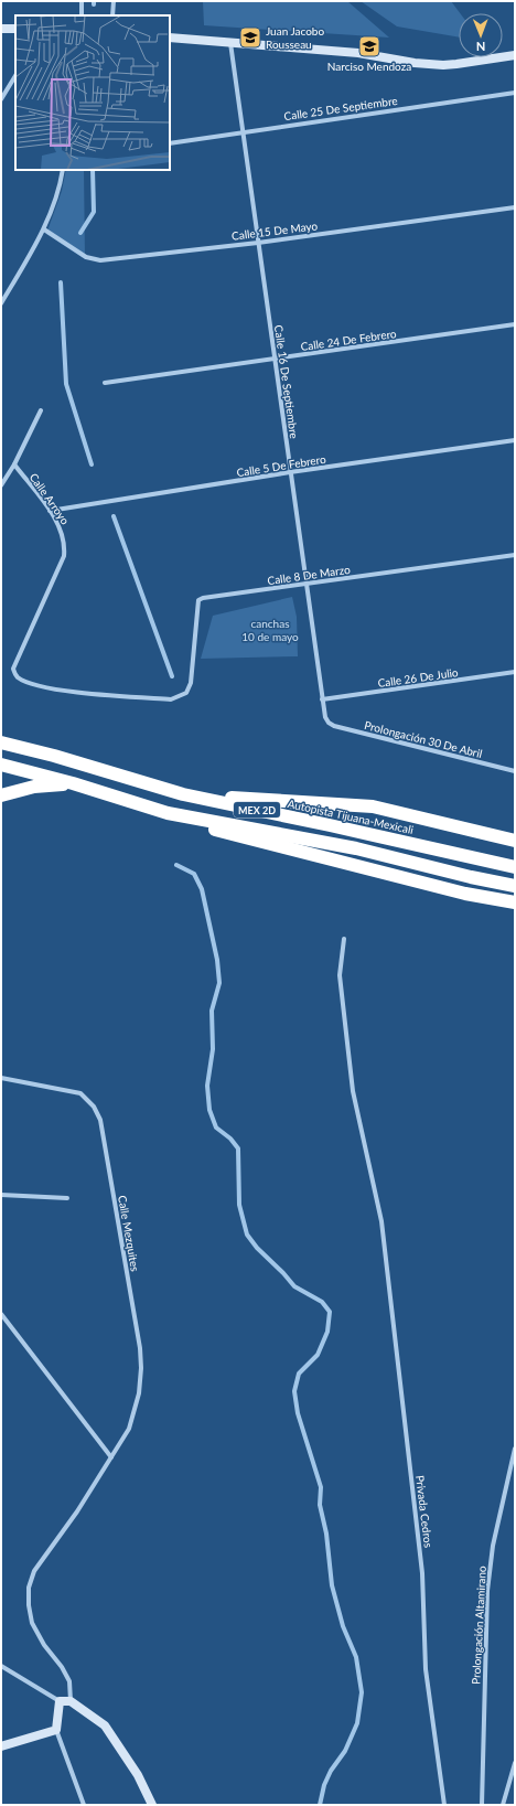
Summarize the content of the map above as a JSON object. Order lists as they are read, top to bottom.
{
  "streets": {
    "highway": ["MEX 2D", "Autopista Tijuana-Mexicali"],
    "street": [
      "Calle 25 De Septiembre",
      "Calle 15 De Mayo",
      "Calle 24 De Febrero",
      "Calle 16 De Septiembre",
      "Calle 5 De Febrero",
      "Calle Arroyo",
      "Calle 8 De Marzo",
      "Calle 26 De Julio",
      "Prolongación 30 De Abril",
      "Calle Mezquites",
      "Privada Cedros",
      "Prolongación Altamirano"
    ]
  },
  "crossings": [
    ["Calle 25 De Septiembre", "Calle 16 De Septiembre"],
    ["Calle 15 De Mayo", "Calle 16 De Septiembre"],
    ["Calle 24 De Febrero", "Calle 16 De Septiembre"],
    ["Calle 16 De Septiembre", "Calle 5 De Febrero"],
    ["Calle 16 De Septiembre", "Calle 8 De Marzo"],
    ["Calle 16 De Septiembre", "Calle 26 De Julio"],
    ["Calle 16 De Septiembre", "Prolongación 30 De Abril"],
    ["Calle 5 De Febrero", "Calle Arroyo"],
    ["Calle Arroyo", "Calle 8 De Marzo"]
  ],
  "parks": ["canchas 10 de mayo"],
  "places": {
    "school or university": ["Juan Jacobo Rousseau", "Narciso Mendoza"]
  },
  "north": "bottom"
}
